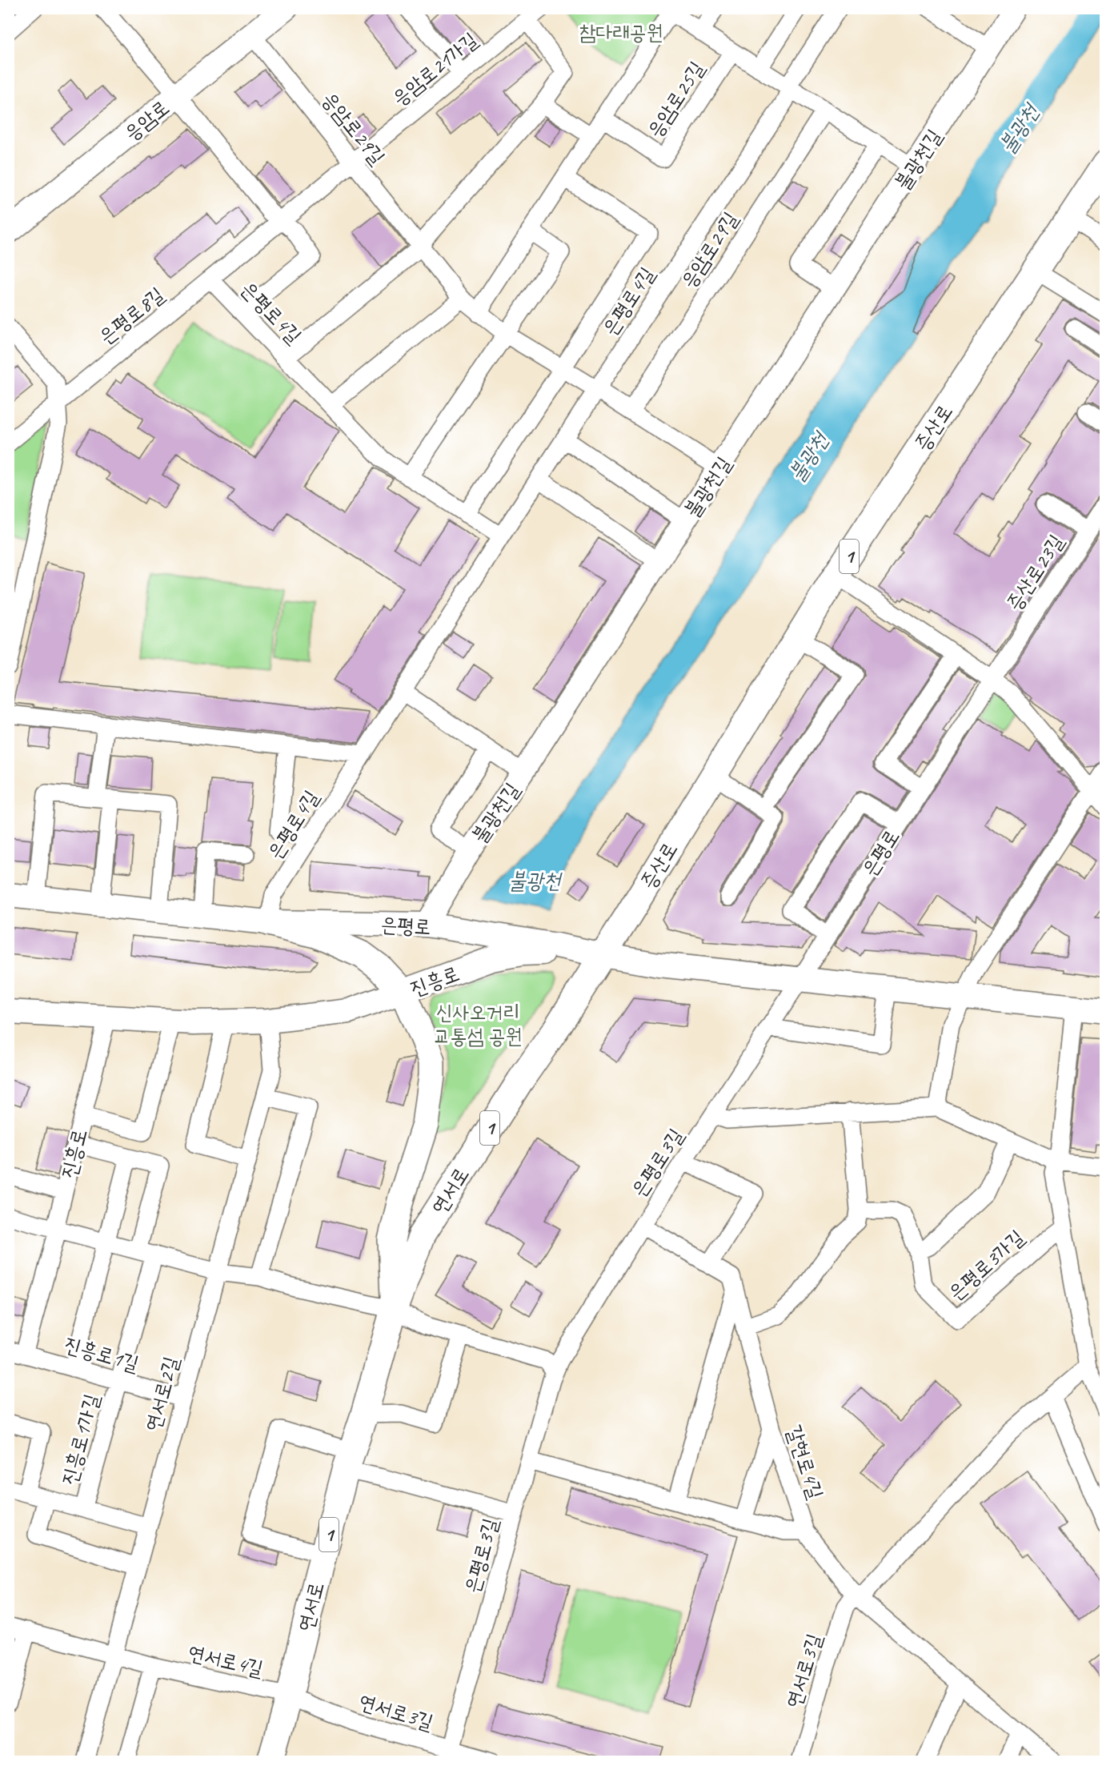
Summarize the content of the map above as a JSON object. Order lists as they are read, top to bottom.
{
  "streets": {
    "main road": [
      "응암로",
      "증산로",
      "1",
      "은평로",
      "진흥로",
      "연서로"
    ],
    "street": [
      "응암로21가길",
      "응암로25길",
      "응암로29길",
      "불광천길",
      "은평로4길",
      "은평로8길",
      "증산로23길",
      "은평로3길",
      "은평로3가길",
      "진흥로1길",
      "연서로2길",
      "진흥로1가길",
      "갈현로4길",
      "연서로4길",
      "연서로3길"
    ]
  },
  "crossings": [
    ["응암로21가길", "응암로29길"],
    ["응암로21가길", "은평로8길"],
    ["응암로25길", "응암로29길"],
    ["응암로25길", "불광천길"],
    ["응암로25길", "은평로4길"],
    ["응암로", "응암로29길"],
    ["응암로29길", "불광천길"],
    ["응암로29길", "은평로4길"],
    ["응암로29길", "은평로8길"],
    ["불광천길", "은평로"],
    ["은평로4길", "은평로8길"],
    ["은평로4길", "은평로"],
    ["증산로", "은평로"],
    ["증산로", "진흥로"],
    ["증산로", "연서로"],
    ["증산로23길", "은평로"],
    ["은평로", "진흥로"],
    ["은평로", "은평로3길"],
    ["은평로", "연서로"],
    ["진흥로", "연서로"],
    ["은평로3길", "갈현로4길"],
    ["은평로3길", "연서로3길"],
    ["연서로", "연서로4길"],
    ["연서로", "연서로3길"],
    ["진흥로1길", "연서로2길"],
    ["진흥로1길", "진흥로1가길"],
    ["연서로2길", "진흥로1가길"],
    ["갈현로4길", "연서로3길"],
    ["연서로4길", "연서로3길"]
  ],
  "water": ["불광천"],
  "parks": ["참다래공원", "신사오거리 교통섬 공원"]
}
